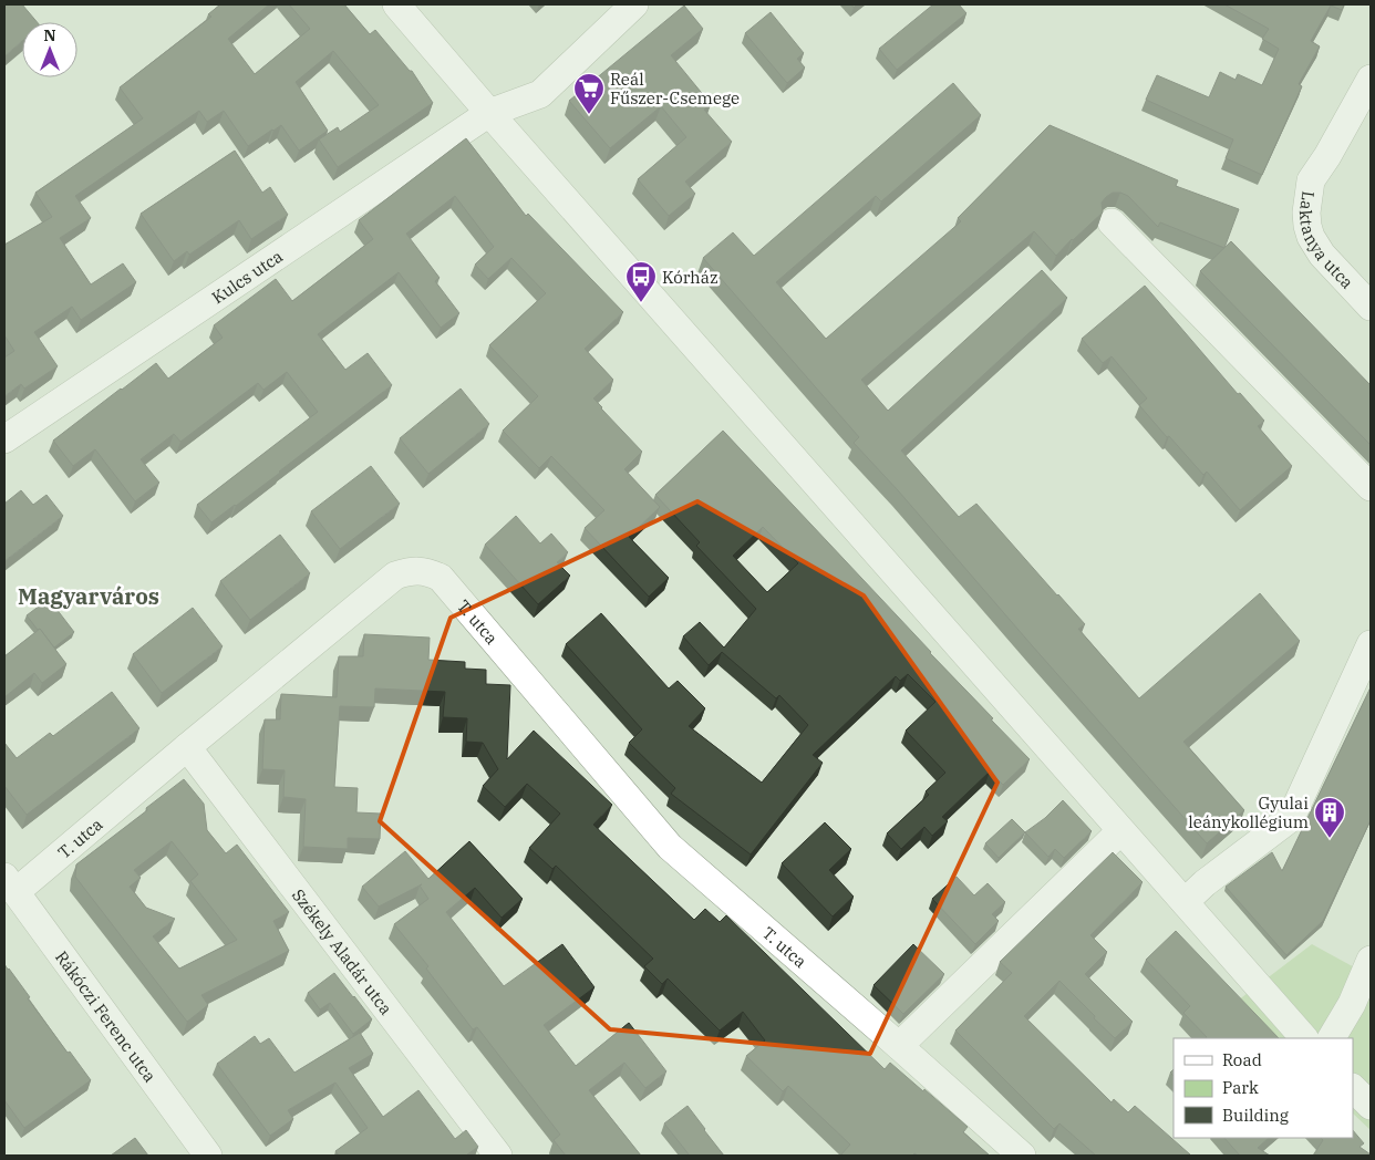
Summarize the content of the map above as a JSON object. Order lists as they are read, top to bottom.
{
  "streets": {
    "street": [
      "Laktanya utca",
      "Kulcs utca",
      "T. utca",
      "Székely Aladár utca",
      "Rákóczi Ferenc utca"
    ]
  },
  "crossings": [
    ["T. utca", "Székely Aladár utca"],
    ["T. utca", "Rákóczi Ferenc utca"]
  ],
  "districts": ["Magyarváros"],
  "places": {
    "supermarket": ["Reál Fűszer-Csemege"],
    "bus stop": ["Kórház"],
    "building": ["Gyulai leánykollégium"]
  },
  "legend": ["Road", "Park", "Building"],
  "north": "top"
}
